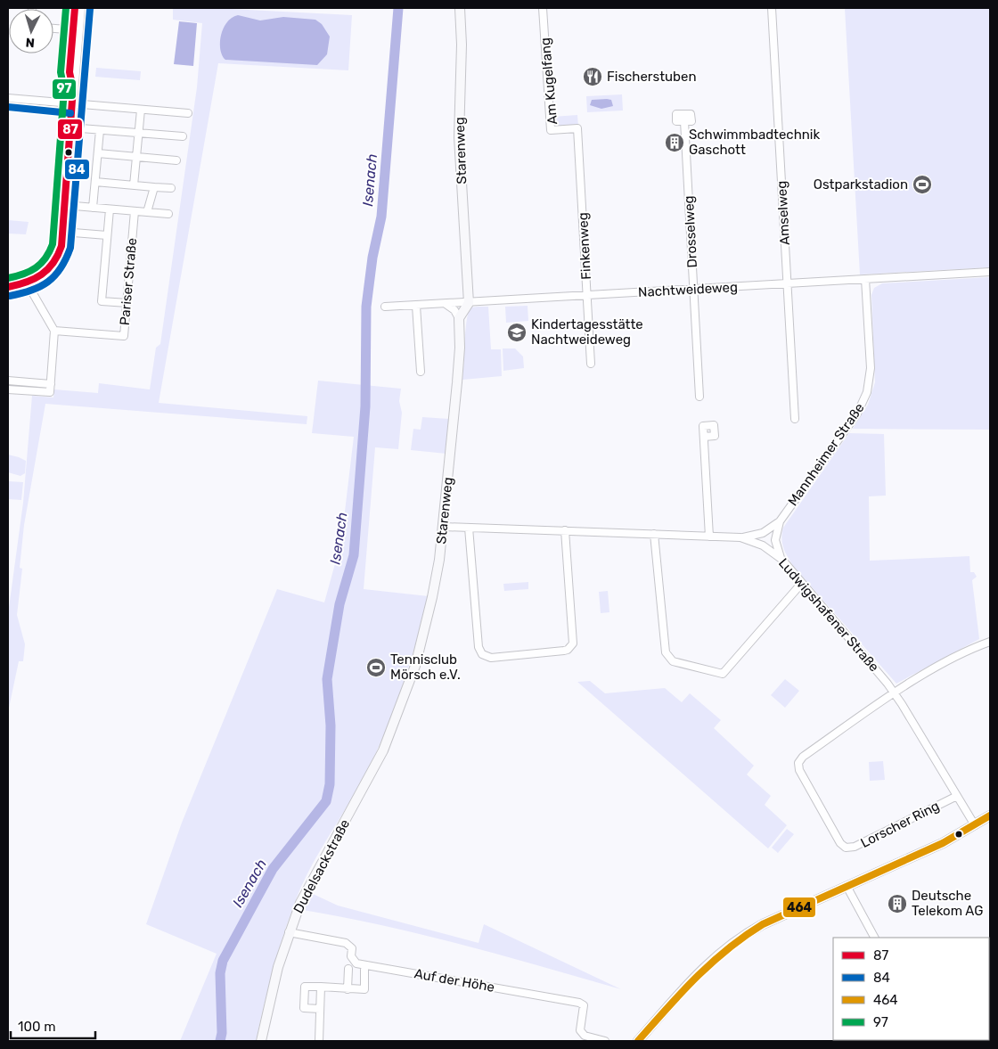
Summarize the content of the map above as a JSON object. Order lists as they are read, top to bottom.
{
  "streets": {
    "street": [
      "Am Kugelfang",
      "Starenweg",
      "Amselweg",
      "Drosselweg",
      "Finkenweg",
      "Pariser Straße",
      "Nachtweideweg",
      "Mannheimer Straße",
      "Ludwigshafener Straße",
      "Lorscher Ring",
      "Dudelsackstraße",
      "Auf der Höhe"
    ]
  },
  "crossings": [
    ["Am Kugelfang", "Finkenweg"],
    ["Starenweg", "Nachtweideweg"],
    ["Starenweg", "Ludwigshafener Straße"],
    ["Starenweg", "Dudelsackstraße"],
    ["Amselweg", "Nachtweideweg"],
    ["Drosselweg", "Nachtweideweg"],
    ["Finkenweg", "Nachtweideweg"],
    ["Nachtweideweg", "Mannheimer Straße"],
    ["Mannheimer Straße", "Ludwigshafener Straße"],
    ["Ludwigshafener Straße", "Lorscher Ring"],
    ["Dudelsackstraße", "Auf der Höhe"]
  ],
  "water": ["Isenach"],
  "places": {
    "restaurant": ["Fischerstuben"],
    "building": ["Schwimmbadtechnik Gaschott", "Deutsche Telekom AG"],
    "sports": ["Ostparkstadion", "Tennisclub Mörsch e.V."],
    "school or university": ["Kindertagesstätte Nachtweideweg"]
  },
  "lines": [
    "transit line 87",
    "transit line 97",
    "transit line 84",
    "transit line 464"
  ],
  "legend": [
    "87",
    "84",
    "464",
    "97"
  ],
  "scale_bar": "100 m",
  "north": "bottom"
}
